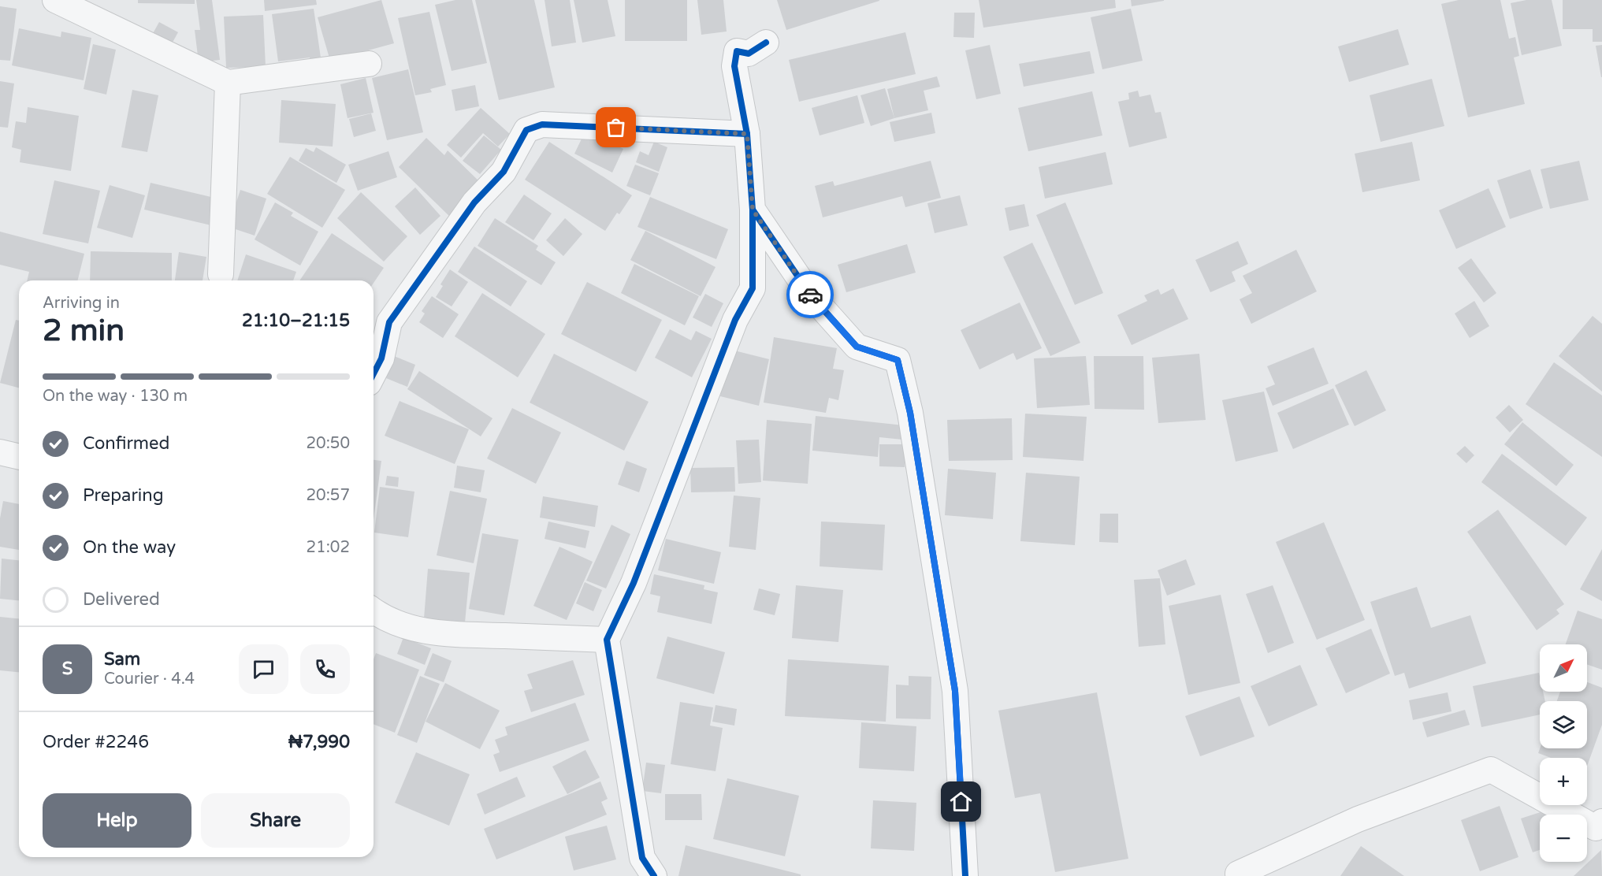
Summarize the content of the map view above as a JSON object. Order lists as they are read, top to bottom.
{
  "north": "top right",
  "page": {
    "heading": ["2 min", "Arriving in", "21:10–21:15"],
    "panel": [
      "Sam",
      "Courier · 4.4",
      "Order #2246",
      "₦7,990"
    ],
    "bar": "On the way · 130 m",
    "list": [
      ["Confirmed", "20:50"],
      ["Preparing", "20:57"],
      ["On the way", "21:02"],
      "Delivered"
    ],
    "map_buttons": ["+", "−"],
    "round": "S",
    "buttons": ["Help", "Share"]
  }
}
